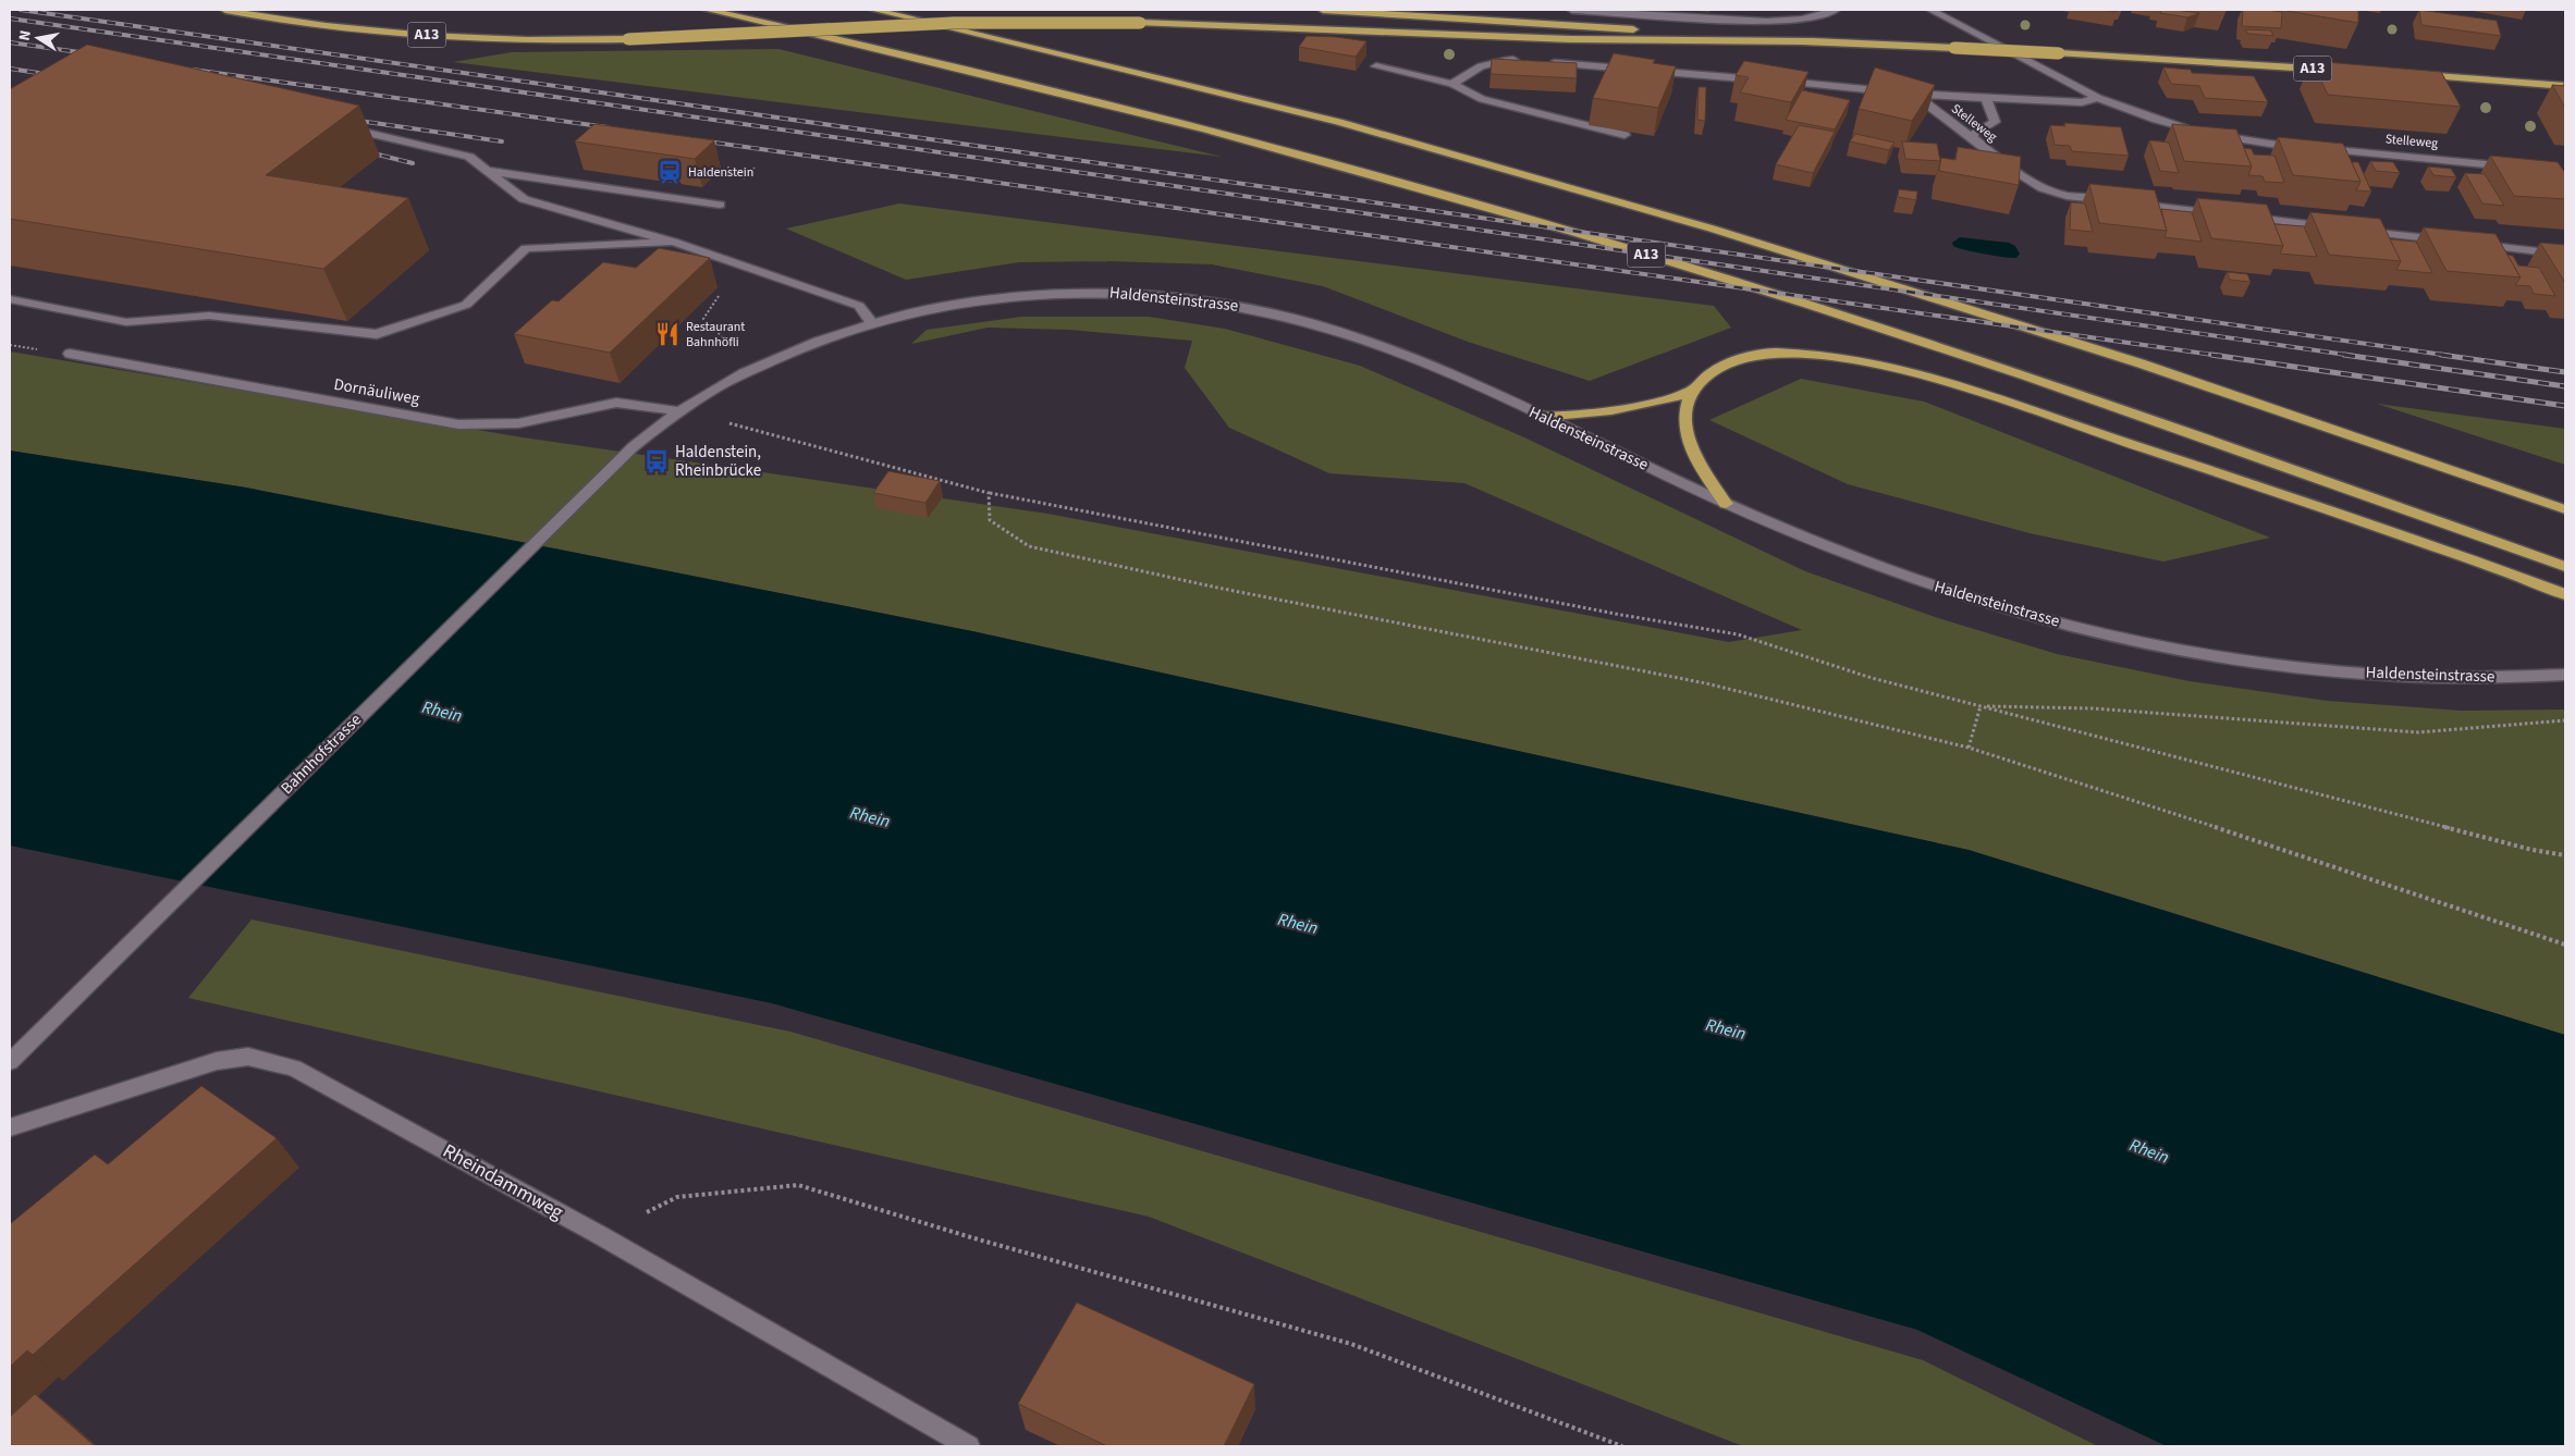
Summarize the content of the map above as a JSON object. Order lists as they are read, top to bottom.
{
  "streets": {
    "highway": ["A13"],
    "street": [
      "Stelleweg",
      "Haldensteinstrasse",
      "Dornäuliweg",
      "Bahnhofstrasse",
      "Rheindammweg"
    ]
  },
  "crossings": [
    ["Haldensteinstrasse", "Dornäuliweg"],
    ["Haldensteinstrasse", "Bahnhofstrasse"]
  ],
  "water": ["Rhein"],
  "places": {
    "station": ["Haldenstein"],
    "restaurant": ["Restaurant Bahnhöfli"],
    "bus stop": ["Haldenstein, Rheinbrücke"]
  },
  "north": "left"
}
